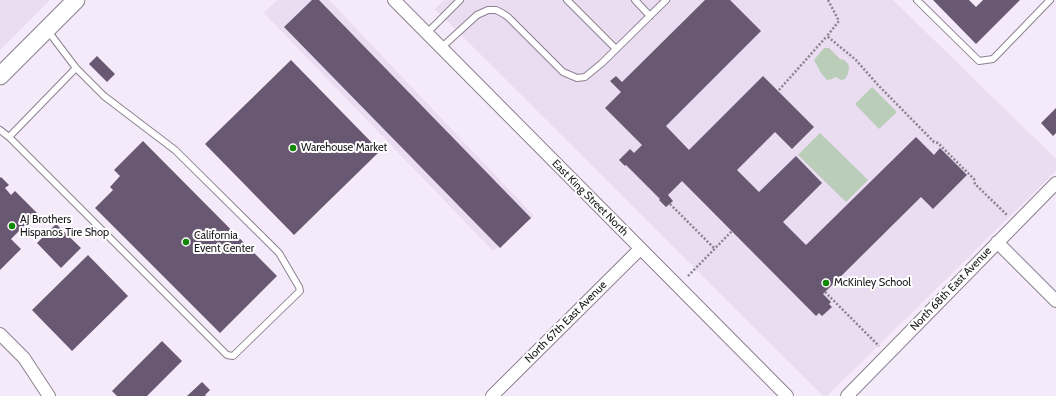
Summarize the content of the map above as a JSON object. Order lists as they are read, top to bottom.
{
  "streets": {
    "street": ["East King Street North", "North 68th East Avenue", "North 67th East Avenue"]
  },
  "crossings": [
    ["East King Street North", "North 67th East Avenue"]
  ],
  "places": [
    "Warehouse Market",
    "AJ Brothers Hispanos Tire Shop",
    "California Event Center",
    "McKinley School"
  ]
}
